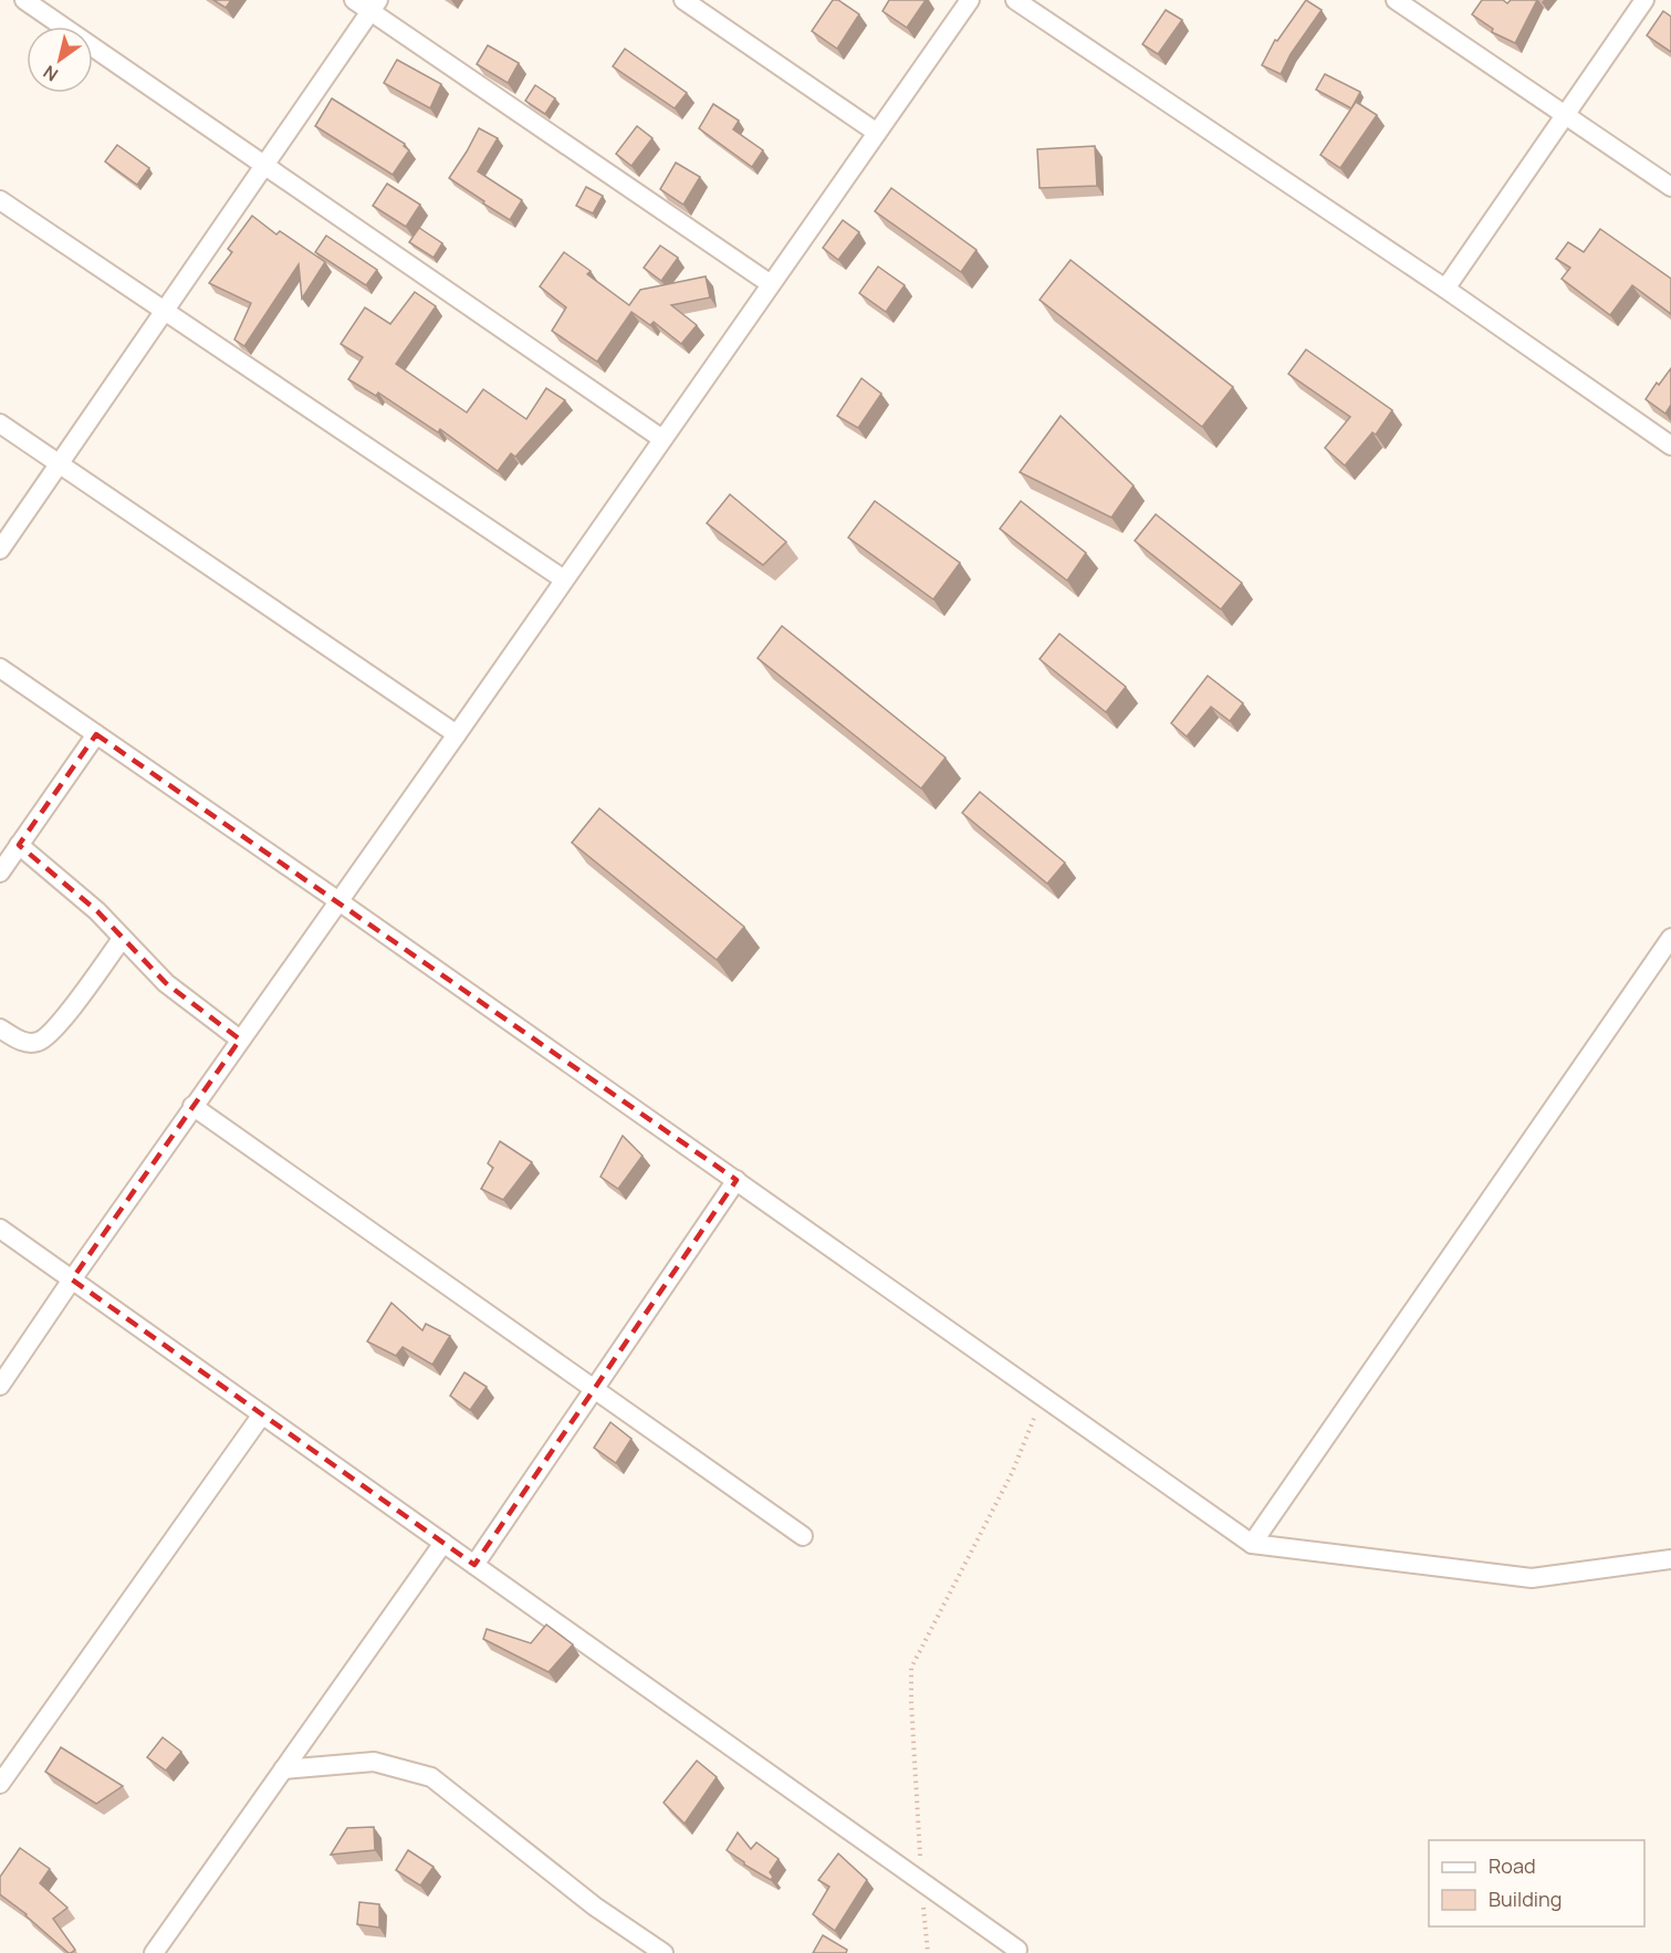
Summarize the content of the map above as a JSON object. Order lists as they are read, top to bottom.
{
  "legend": ["Road", "Building"],
  "north": "bottom left"
}
